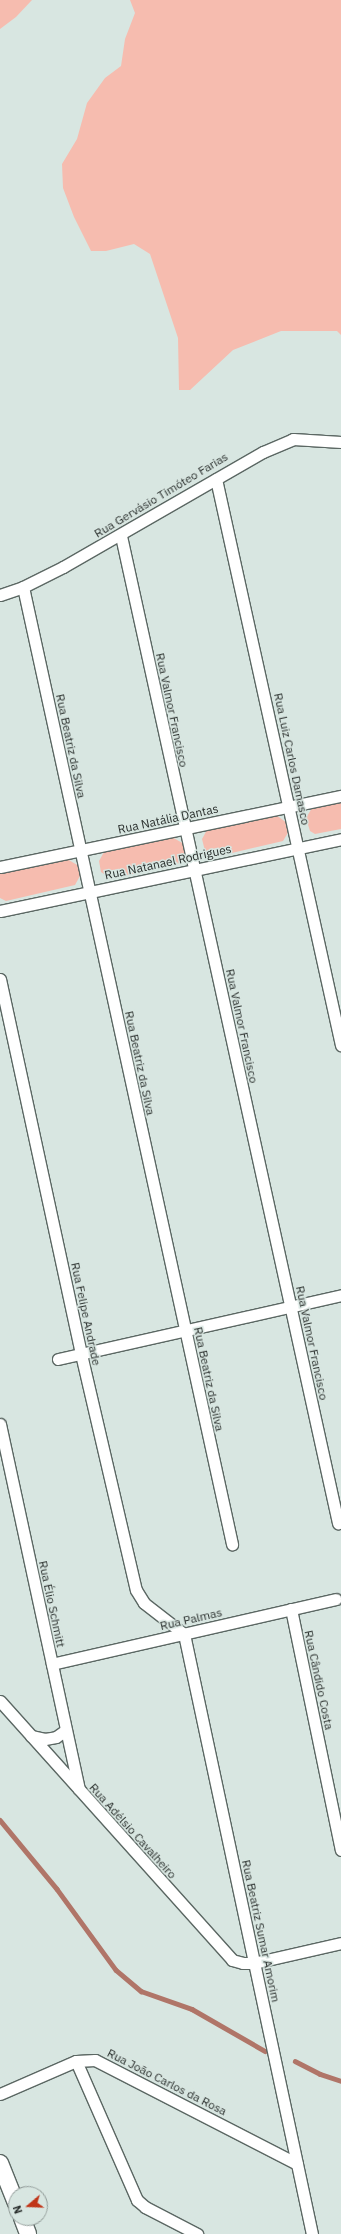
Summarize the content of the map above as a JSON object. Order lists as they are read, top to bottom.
{
  "streets": {
    "street": [
      "Rua Gervásio Timóteo Farias",
      "Rua Valmor Francisco",
      "Rua Beatriz da Silva",
      "Rua Luiz Carlos Damasco",
      "Rua Natália Dantas",
      "Rua Natanael Rodrigues",
      "Rua Felipe Andrade",
      "Rua Élio Schmitt",
      "Rua Palmas",
      "Rua Cândido Costa",
      "Rua Adélsio Cavalheiro",
      "Rua Beatriz Sumar Amorim",
      "Rua João Carlos da Rosa"
    ]
  },
  "crossings": [
    ["Rua Gervásio Timóteo Farias", "Rua Valmor Francisco"],
    ["Rua Gervásio Timóteo Farias", "Rua Beatriz da Silva"],
    ["Rua Gervásio Timóteo Farias", "Rua Luiz Carlos Damasco"],
    ["Rua Valmor Francisco", "Rua Natália Dantas"],
    ["Rua Valmor Francisco", "Rua Natanael Rodrigues"],
    ["Rua Beatriz da Silva", "Rua Natália Dantas"],
    ["Rua Beatriz da Silva", "Rua Natanael Rodrigues"],
    ["Rua Luiz Carlos Damasco", "Rua Natália Dantas"],
    ["Rua Luiz Carlos Damasco", "Rua Natanael Rodrigues"],
    ["Rua Felipe Andrade", "Rua Palmas"],
    ["Rua Felipe Andrade", "Rua Beatriz Sumar Amorim"],
    ["Rua Élio Schmitt", "Rua Palmas"],
    ["Rua Élio Schmitt", "Rua Adélsio Cavalheiro"],
    ["Rua Palmas", "Rua Cândido Costa"],
    ["Rua Palmas", "Rua Beatriz Sumar Amorim"],
    ["Rua Adélsio Cavalheiro", "Rua Beatriz Sumar Amorim"],
    ["Rua Beatriz Sumar Amorim", "Rua João Carlos da Rosa"]
  ],
  "north": "left"
}
